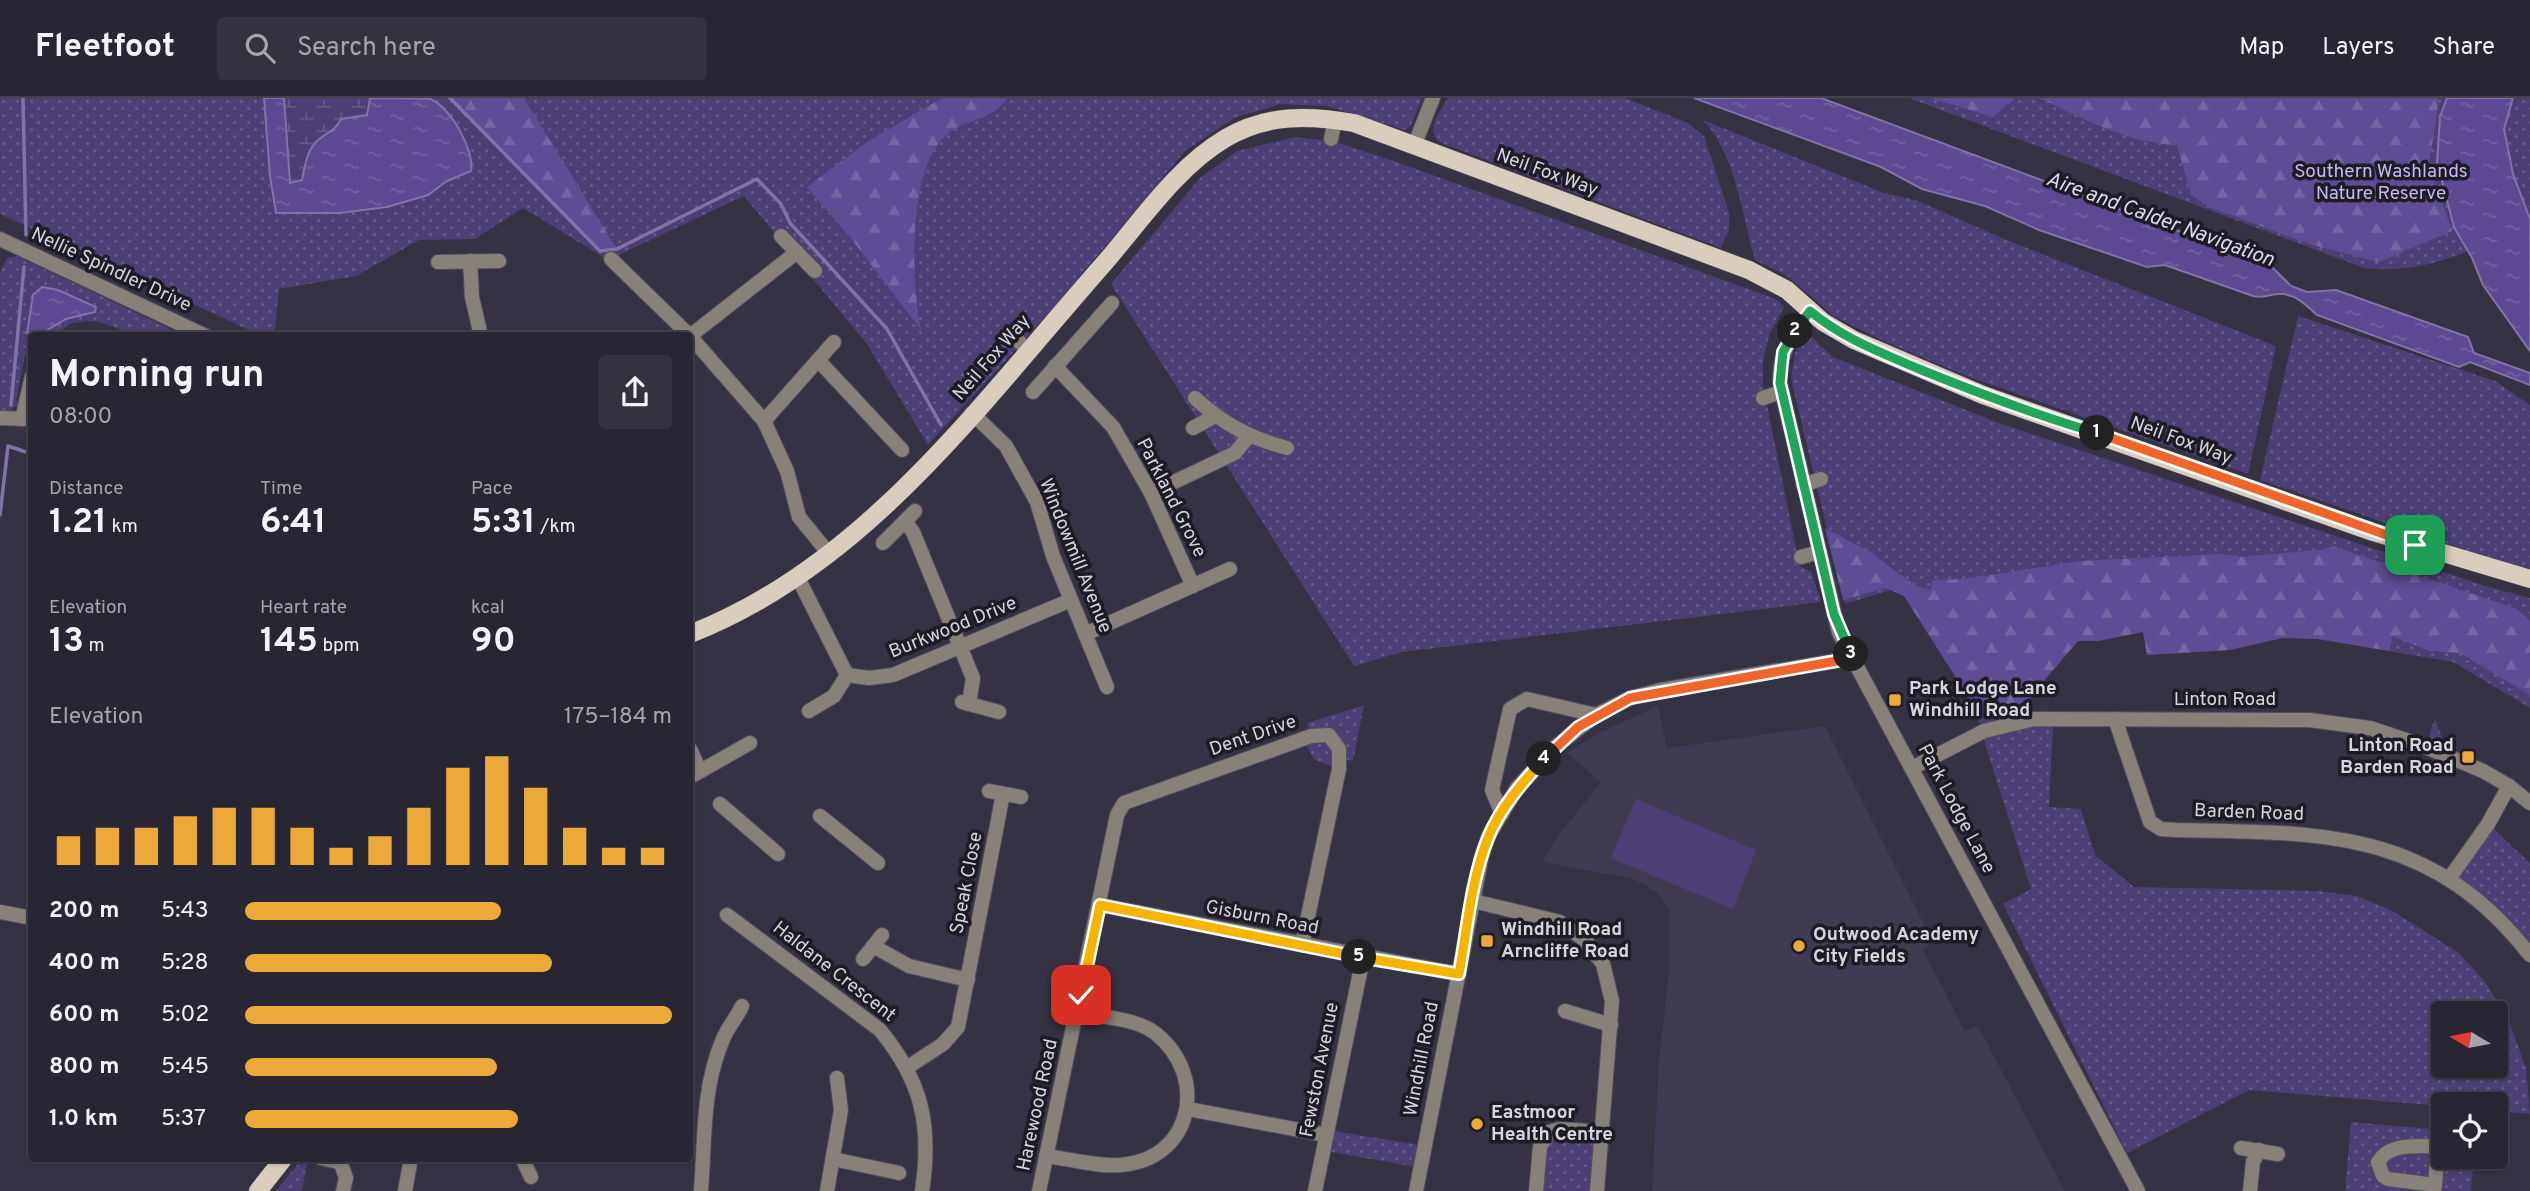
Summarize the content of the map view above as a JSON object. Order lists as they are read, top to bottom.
{
  "streets": {
    "main road": ["Neil Fox Way"],
    "street": [
      "Nellie Spindler Drive",
      "Parkland Grove",
      "Windowmill Avenue",
      "Burkwood Drive",
      "Linton Road",
      "Dent Drive",
      "Park Lodge Lane",
      "Barden Road",
      "Speak Close",
      "Gisburn Road",
      "Haldane Crescent",
      "Windhill Road",
      "Fewston Avenue",
      "Harewood Road"
    ]
  },
  "crossings": [
    ["Neil Fox Way", "Windowmill Avenue"],
    ["Neil Fox Way", "Park Lodge Lane"],
    ["Windowmill Avenue", "Burkwood Drive"],
    ["Linton Road", "Park Lodge Lane"],
    ["Linton Road", "Barden Road"],
    ["Dent Drive", "Gisburn Road"],
    ["Dent Drive", "Harewood Road"],
    ["Park Lodge Lane", "Windhill Road"],
    ["Speak Close", "Haldane Crescent"],
    ["Gisburn Road", "Windhill Road"],
    ["Gisburn Road", "Fewston Avenue"],
    ["Gisburn Road", "Harewood Road"]
  ],
  "water": ["Aire and Calder Navigation"],
  "parks": ["Southern Washlands Nature Reserve"],
  "places": {
    "transit": ["Park Lodge Lane Windhill Road", "Linton Road Barden Road", "Windhill Road Arncliffe Road"],
    "other": ["Outwood Academy City Fields", "Eastmoor Health Centre"]
  },
  "north": "left",
  "page": {
    "header": "Fleetfoot",
    "search": "Search here",
    "nav": ["Map", "Layers", "Share"],
    "pins": [
      "2",
      "1",
      "3",
      "4",
      "5"
    ],
    "heading": ["Morning run", "08:00"],
    "stats": [
      ["Distance", "1.21 km"],
      ["Time", "6:41"],
      ["Pace", "5:31 /km"],
      ["Elevation", "13 m"],
      ["Heart rate", "145 bpm"],
      ["kcal", "90"]
    ],
    "chart": ["Elevation", "175–184 m"],
    "list": [
      {
        "name": "200 m",
        "note": "5:43"
      },
      {
        "name": "400 m",
        "note": "5:28"
      },
      {
        "name": "600 m",
        "note": "5:02"
      },
      {
        "name": "800 m",
        "note": "5:45"
      },
      {
        "name": "1.0 km",
        "note": "5:37"
      }
    ]
  }
}
